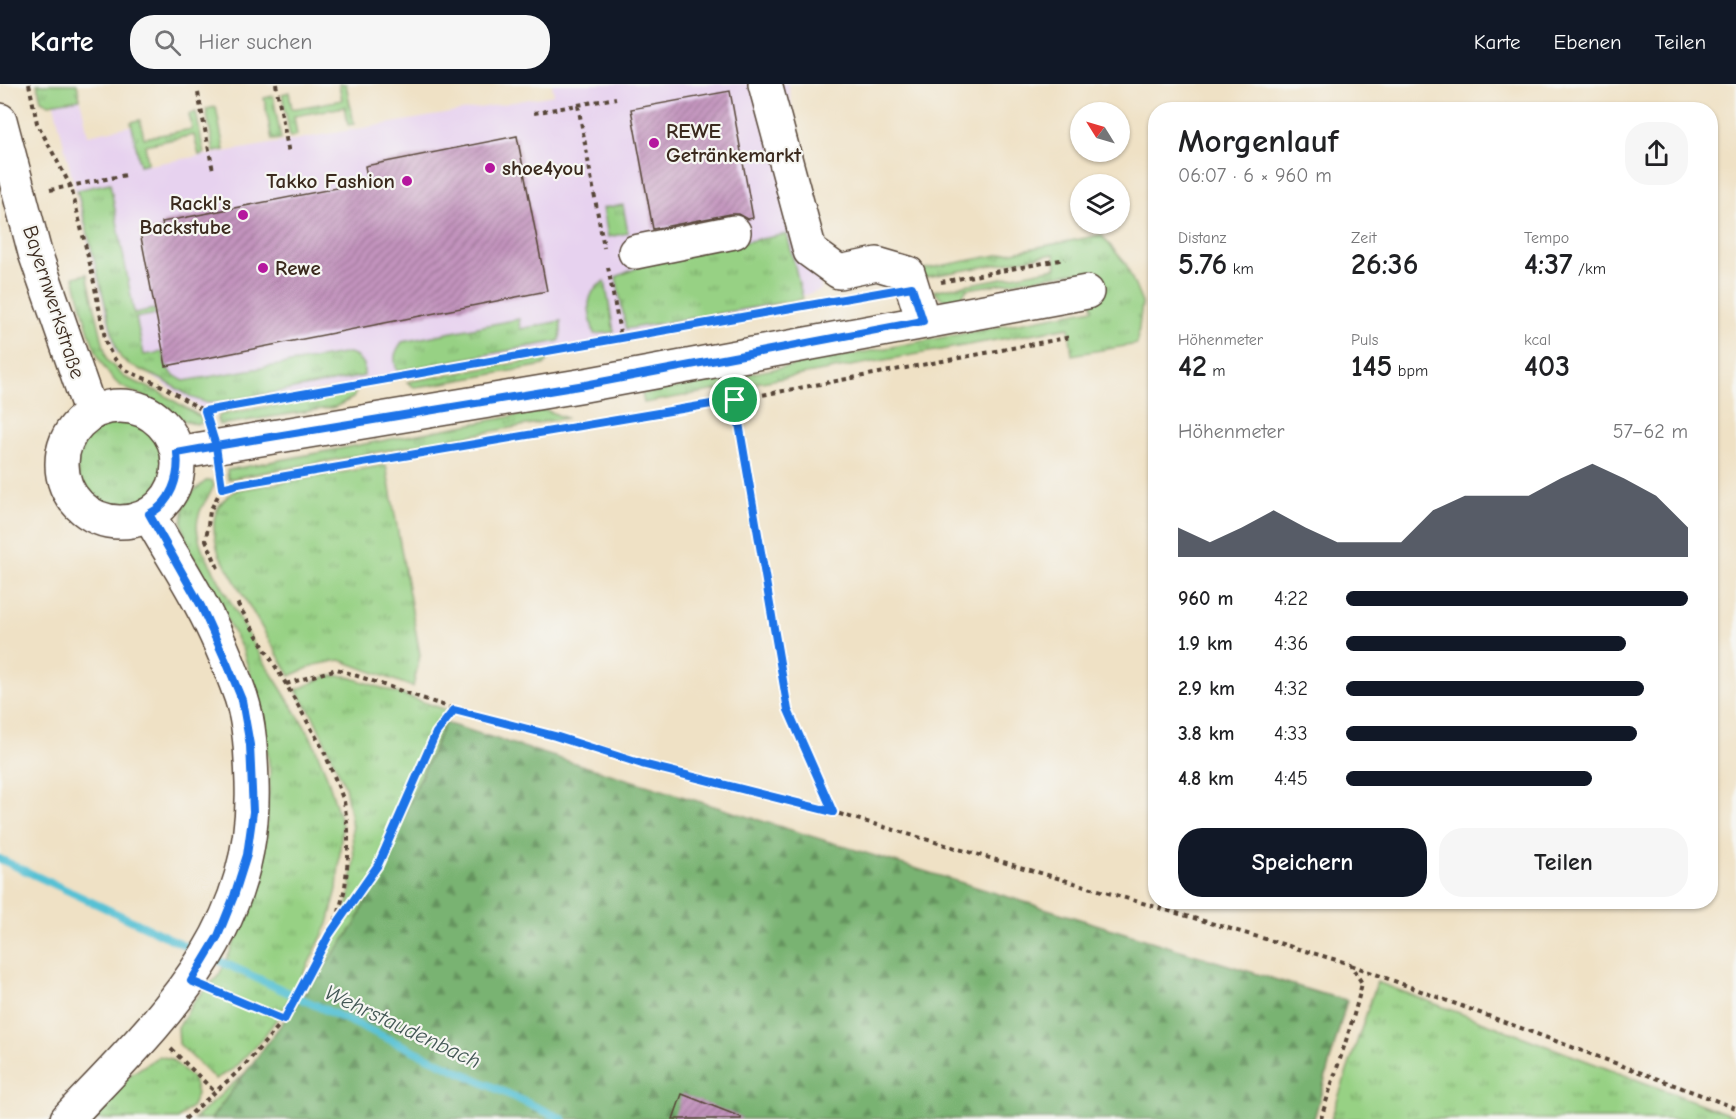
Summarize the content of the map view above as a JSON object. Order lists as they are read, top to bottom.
{
  "streets": {
    "street": ["Bayernwerkstraße"]
  },
  "water": ["Wehrstaudenbach"],
  "places": [
    "REWE Getränkemarkt",
    "shoe4you",
    "Takko Fashion",
    "Rackl's Backstube",
    "Rewe"
  ],
  "north": "top left",
  "page": {
    "header": "Karte",
    "search": "Hier suchen",
    "nav": ["Karte", "Ebenen", "Teilen"],
    "heading": ["Morgenlauf", "06:07 · 6 × 960 m"],
    "stats": [
      ["Distanz", "5.76 km"],
      ["Zeit", "26:36"],
      ["Tempo", "4:37 /km"],
      ["Höhenmeter", "42 m"],
      ["Puls", "145 bpm"],
      ["kcal", "403"]
    ],
    "chart": ["Höhenmeter", "57–62 m"],
    "list": [
      {
        "name": "960 m",
        "note": "4:22"
      },
      {
        "name": "1.9 km",
        "note": "4:36"
      },
      {
        "name": "2.9 km",
        "note": "4:32"
      },
      {
        "name": "3.8 km",
        "note": "4:33"
      },
      {
        "name": "4.8 km",
        "note": "4:45"
      }
    ],
    "buttons": ["Speichern", "Teilen"]
  }
}
